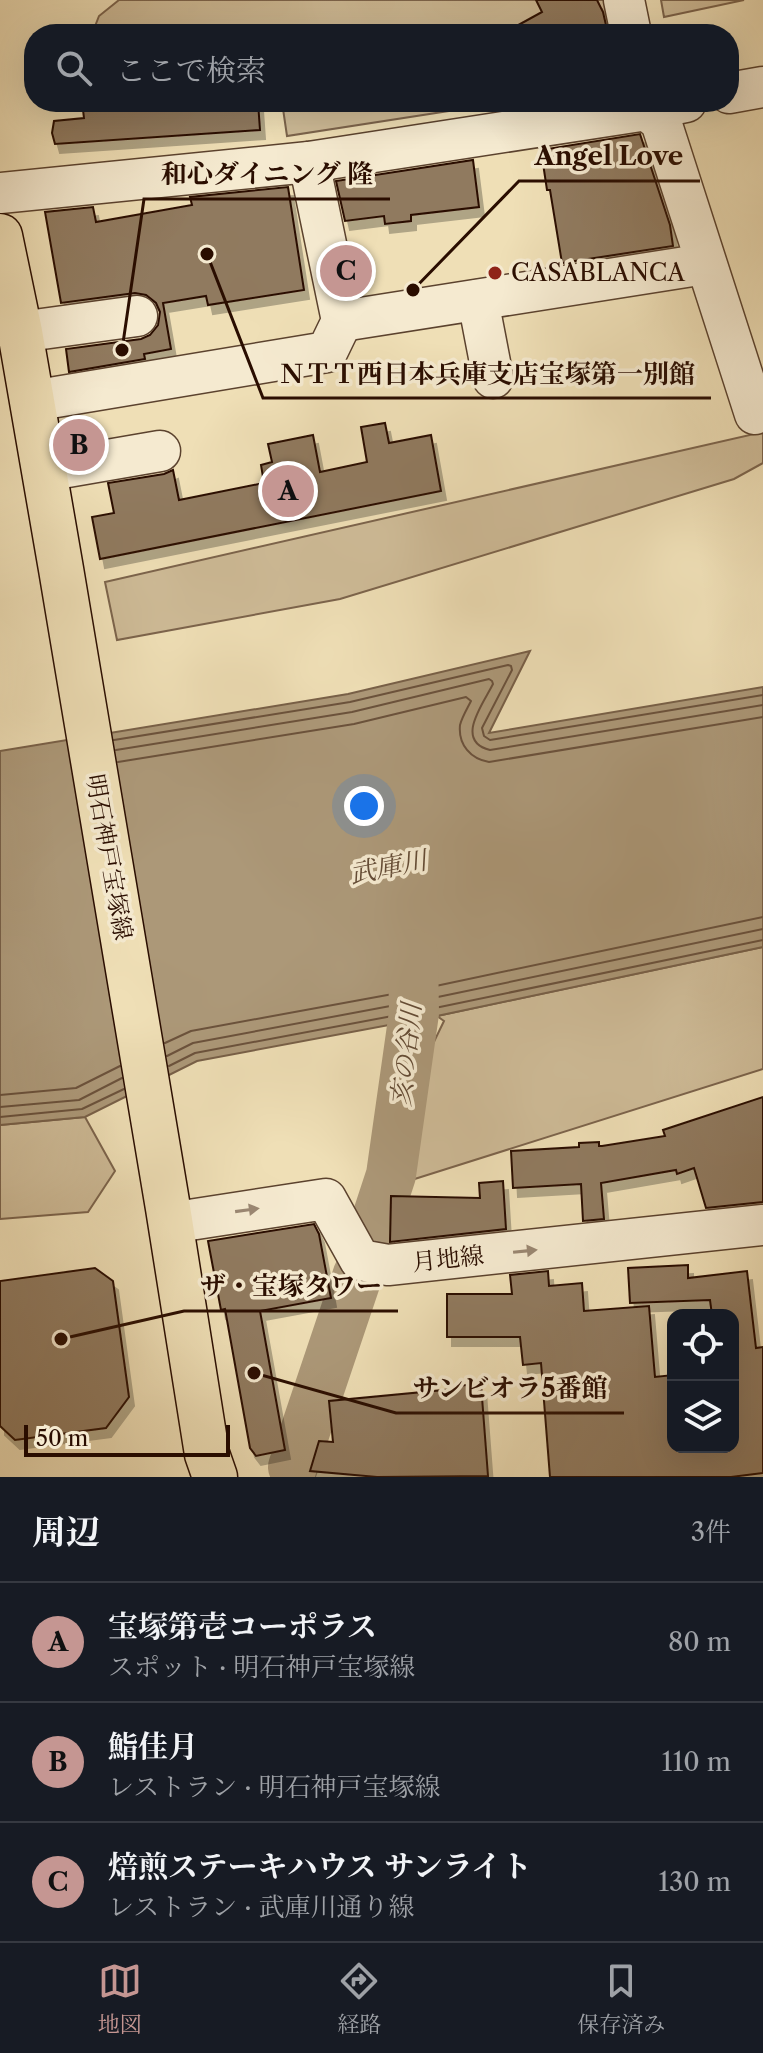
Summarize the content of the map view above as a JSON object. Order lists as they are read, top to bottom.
{
  "streets": {
    "main road": ["明石神戸宝塚線"],
    "street": ["月地線"]
  },
  "crossings": [
    ["明石神戸宝塚線", "月地線"]
  ],
  "one_way": ["月地線"],
  "water": ["武庫川", "亥の谷川"],
  "places": [
    "ＮＴＴ西日本兵庫支店宝塚第一別館",
    "CASABLANCA",
    "Angel Love",
    "和心ダイニング 隆",
    "ザ・宝塚タワー",
    "サンビオラ5番館"
  ],
  "scale_bar": "50 m",
  "page": {
    "search": "ここで検索",
    "pins": ["C", "B", "A"],
    "scale": "50 m",
    "heading": ["周辺", "3件"],
    "list": [
      {
        "mark": "A",
        "name": "宝塚第壱コーポラス",
        "note": "スポット · 明石神戸宝塚線",
        "value": "80 m"
      },
      {
        "mark": "B",
        "name": "鮨佳月",
        "note": "レストラン · 明石神戸宝塚線",
        "value": "110 m"
      },
      {
        "mark": "C",
        "name": "焙煎ステーキハウス サンライト",
        "note": "レストラン · 武庫川通り線",
        "value": "130 m"
      }
    ],
    "nav": ["地図", "経路", "保存済み"]
  }
}
